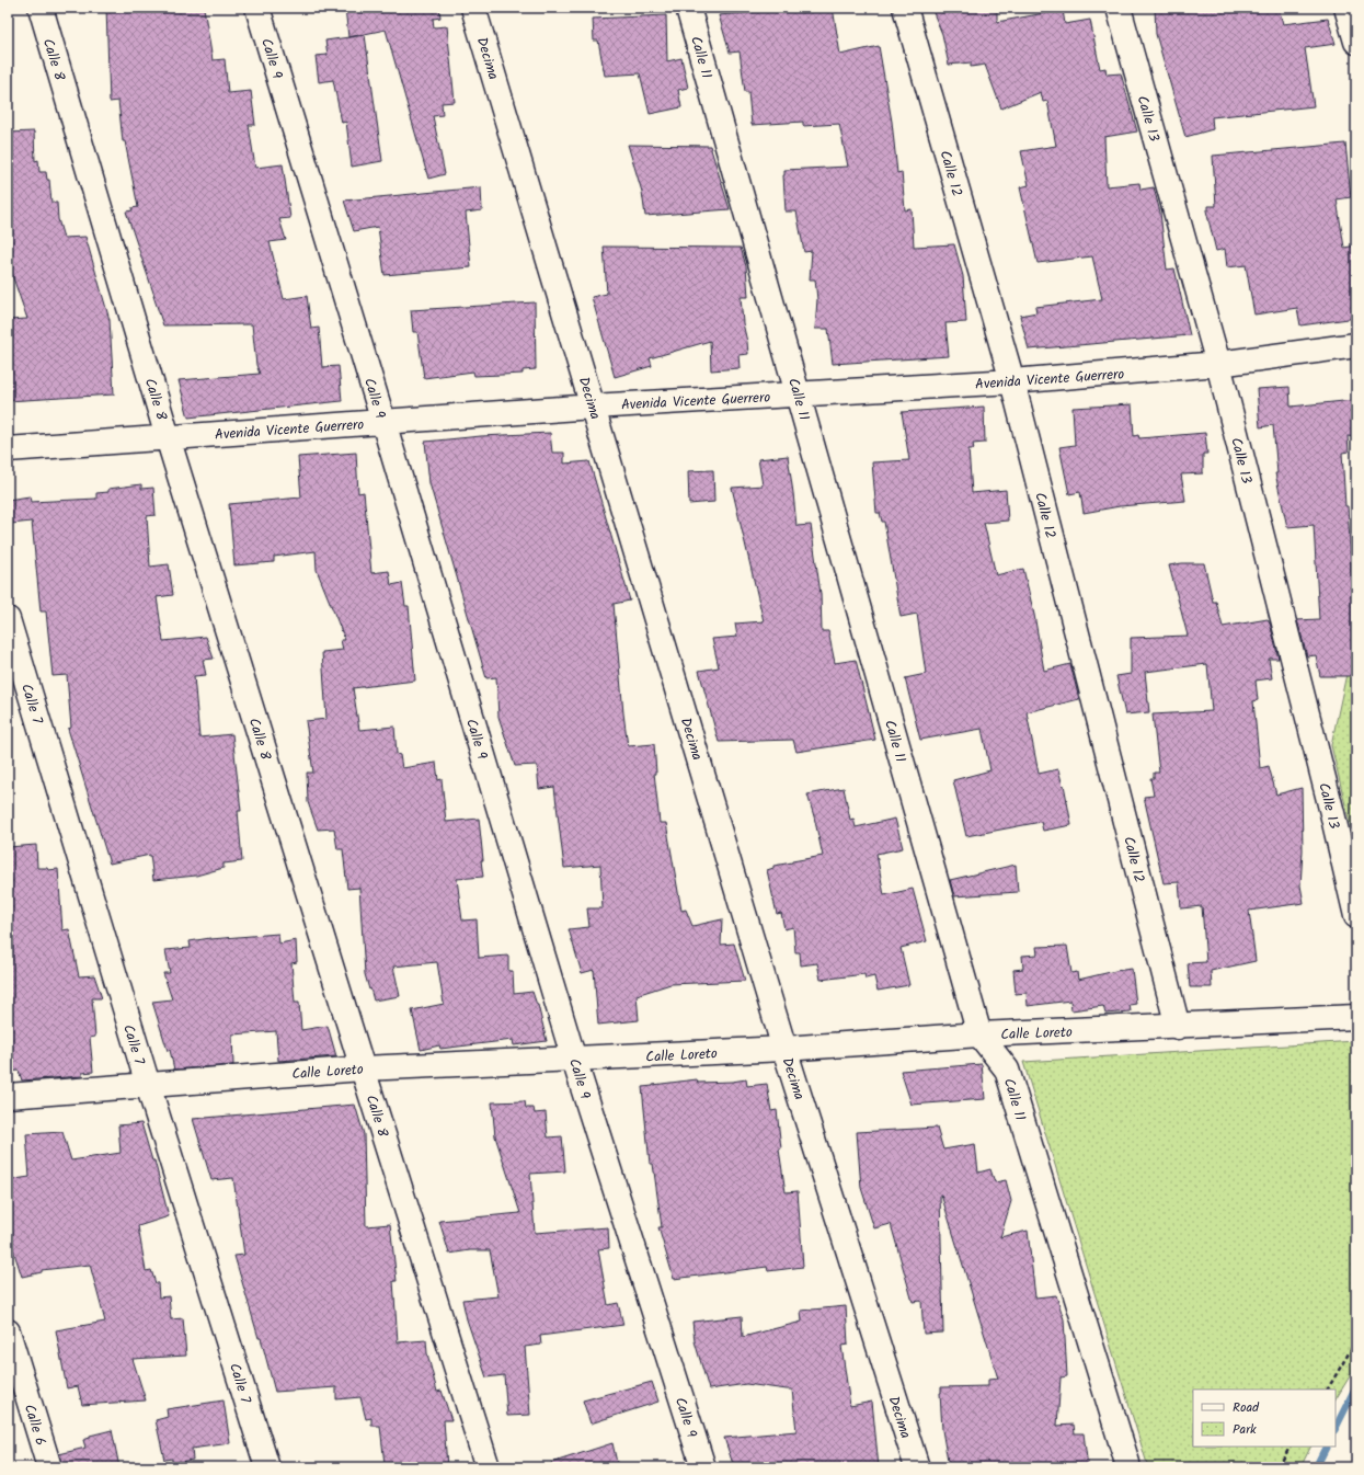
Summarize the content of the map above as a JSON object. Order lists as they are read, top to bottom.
{
  "streets": {
    "street": [
      "Calle 11",
      "Calle 9",
      "Decima",
      "Calle 8",
      "Calle 13",
      "Calle 12",
      "Avenida Vicente Guerrero",
      "Calle 7",
      "Calle Loreto",
      "Calle 6"
    ]
  },
  "crossings": [
    ["Calle 11", "Avenida Vicente Guerrero"],
    ["Calle 11", "Calle Loreto"],
    ["Calle 9", "Avenida Vicente Guerrero"],
    ["Calle 9", "Calle Loreto"],
    ["Decima", "Avenida Vicente Guerrero"],
    ["Decima", "Calle Loreto"],
    ["Calle 8", "Avenida Vicente Guerrero"],
    ["Calle 8", "Calle Loreto"],
    ["Calle 13", "Avenida Vicente Guerrero"],
    ["Calle 12", "Avenida Vicente Guerrero"],
    ["Calle 12", "Calle Loreto"],
    ["Calle 7", "Calle Loreto"]
  ],
  "legend": ["Road", "Park"]
}
